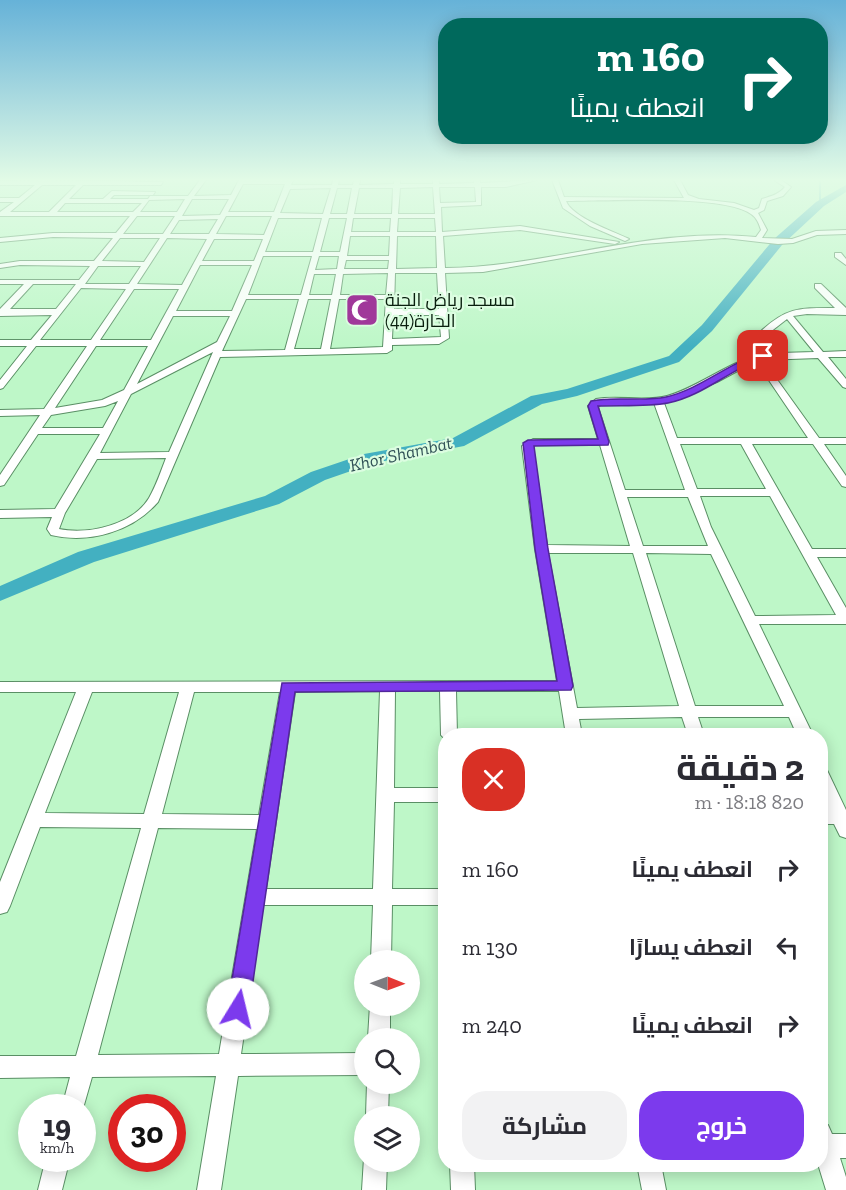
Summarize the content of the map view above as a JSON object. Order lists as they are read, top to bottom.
{
  "water": ["Khor Shambat"],
  "places": {
    "mosque": ["مسجد رياض الجنة الحارة(44)"]
  },
  "north": "right",
  "page": {
    "turn": ["160 m", "انعطف يمينًا"],
    "heading": ["2 دقيقة", "820 m · 18:18"],
    "list": [
      {
        "name": "انعطف يمينًا",
        "value": "160 m"
      },
      {
        "name": "انعطف يسارًا",
        "value": "130 m"
      },
      {
        "name": "انعطف يمينًا",
        "value": "240 m"
      }
    ],
    "buttons": ["خروج", "مشاركة"],
    "speed": "19 km/h",
    "limit": "30"
  }
}
